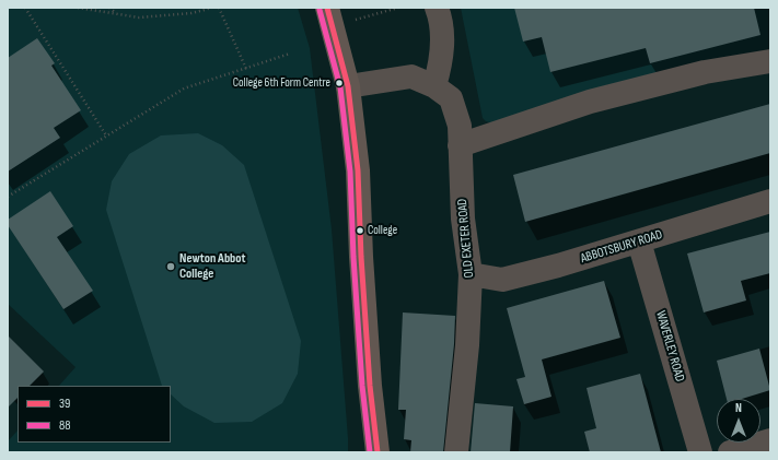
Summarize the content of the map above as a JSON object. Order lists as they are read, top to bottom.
{
  "streets": {
    "street": ["OLD EXETER ROAD", "ABBOTSBURY ROAD", "WAVERLEY ROAD"]
  },
  "crossings": [
    ["OLD EXETER ROAD", "ABBOTSBURY ROAD"],
    ["ABBOTSBURY ROAD", "WAVERLEY ROAD"]
  ],
  "places": ["College 6th Form Centre", "College", "Newton Abbot College"],
  "lines": ["transit line 39", "transit line 88"],
  "legend": ["39", "88"],
  "north": "top"
}
